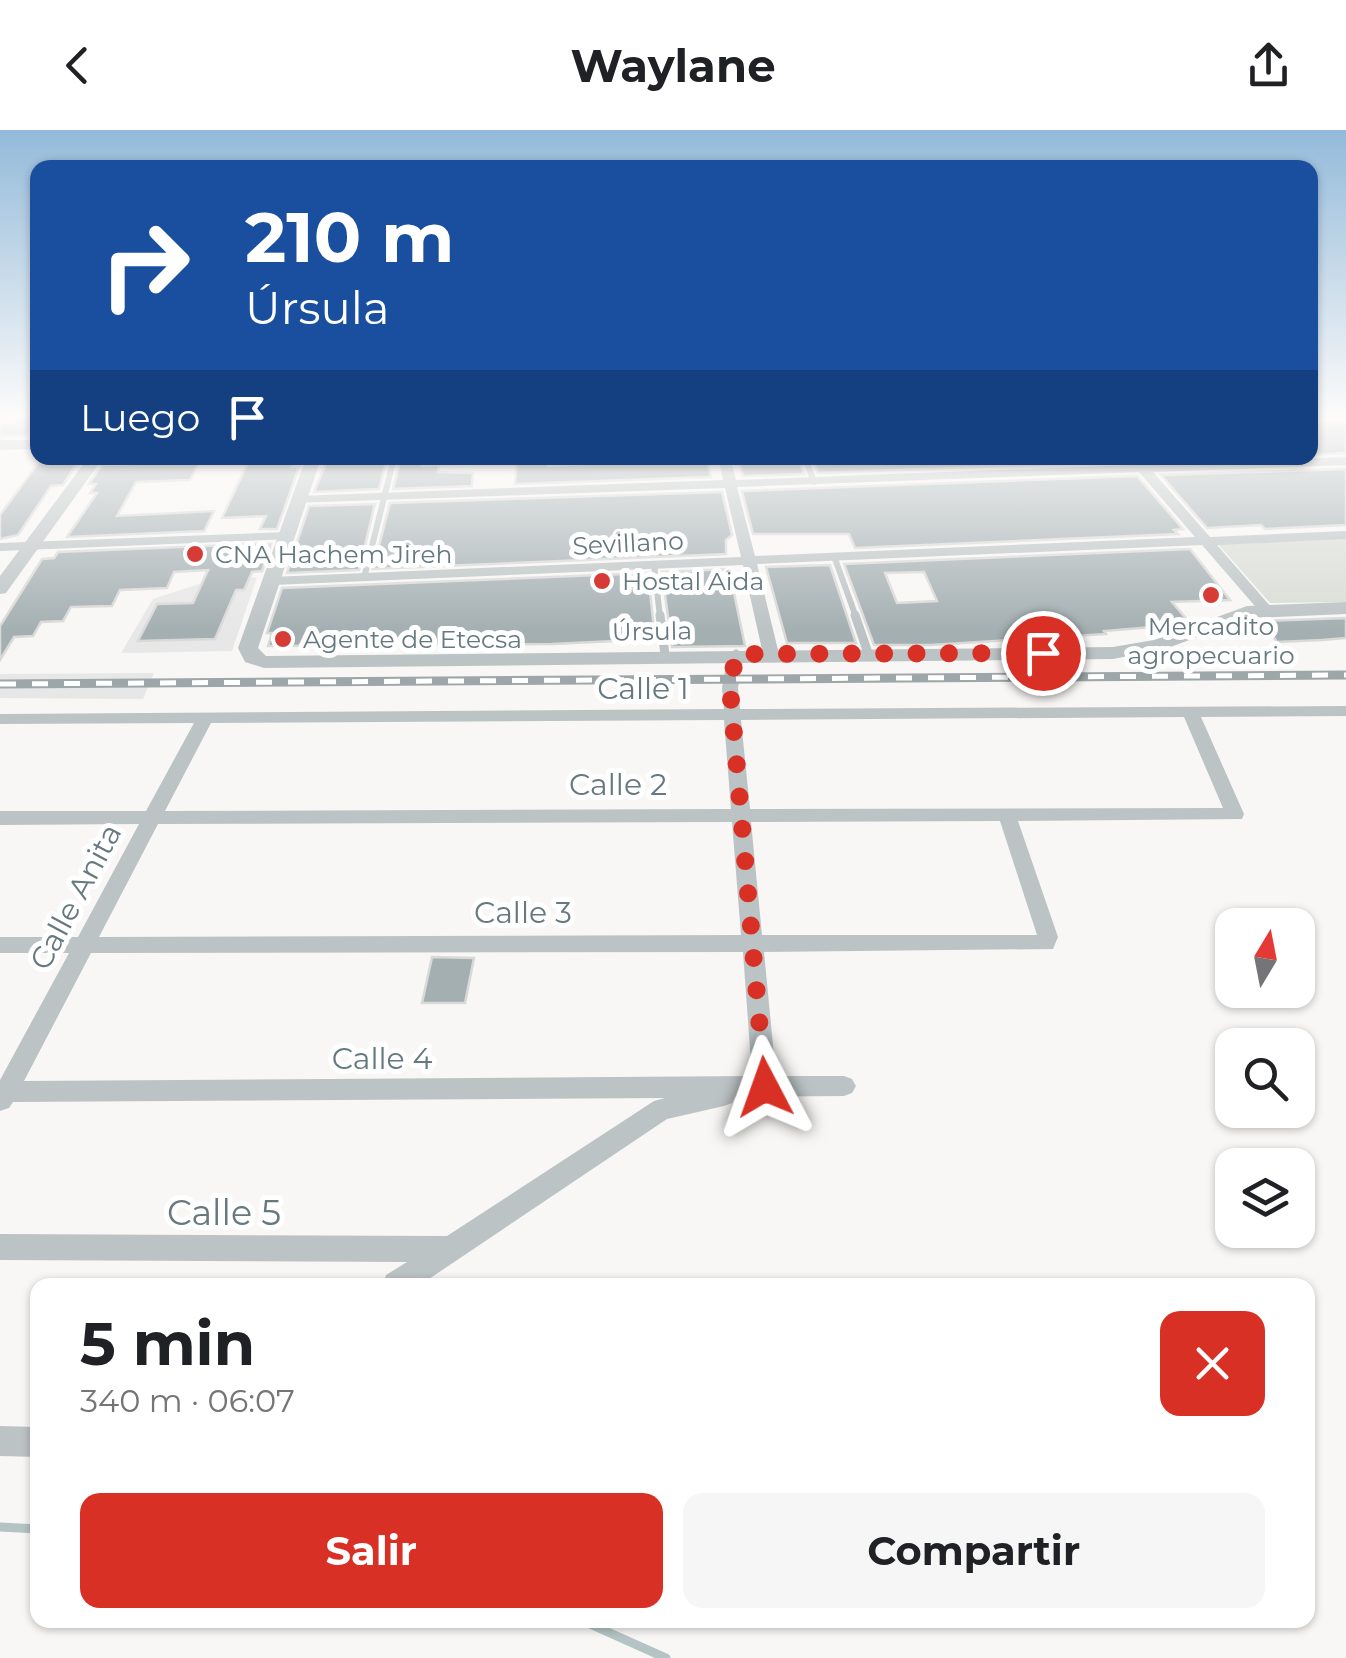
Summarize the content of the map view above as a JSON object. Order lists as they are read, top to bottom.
{
  "streets": {
    "street": [
      "Sevillano",
      "Úrsula",
      "Calle 1",
      "Calle 2",
      "Calle Anita",
      "Calle 3",
      "Calle 4",
      "Calle 5"
    ]
  },
  "crossings": [
    ["Sevillano", "Úrsula"],
    ["Calle 1", "Calle 2"],
    ["Calle 1", "Calle Anita"],
    ["Calle 2", "Calle Anita"],
    ["Calle 2", "Calle 3"],
    ["Calle Anita", "Calle 3"],
    ["Calle Anita", "Calle 4"]
  ],
  "places": [
    "CNA Hachem Jireh",
    "Hostal Aida",
    "Mercadito agropecuario",
    "Agente de Etecsa"
  ],
  "north": "top",
  "page": {
    "header": "Waylane",
    "turn": ["210 m", "Úrsula"],
    "then": "Luego",
    "heading": ["5 min", "340 m · 06:07"],
    "buttons": ["Salir", "Compartir"]
  }
}
